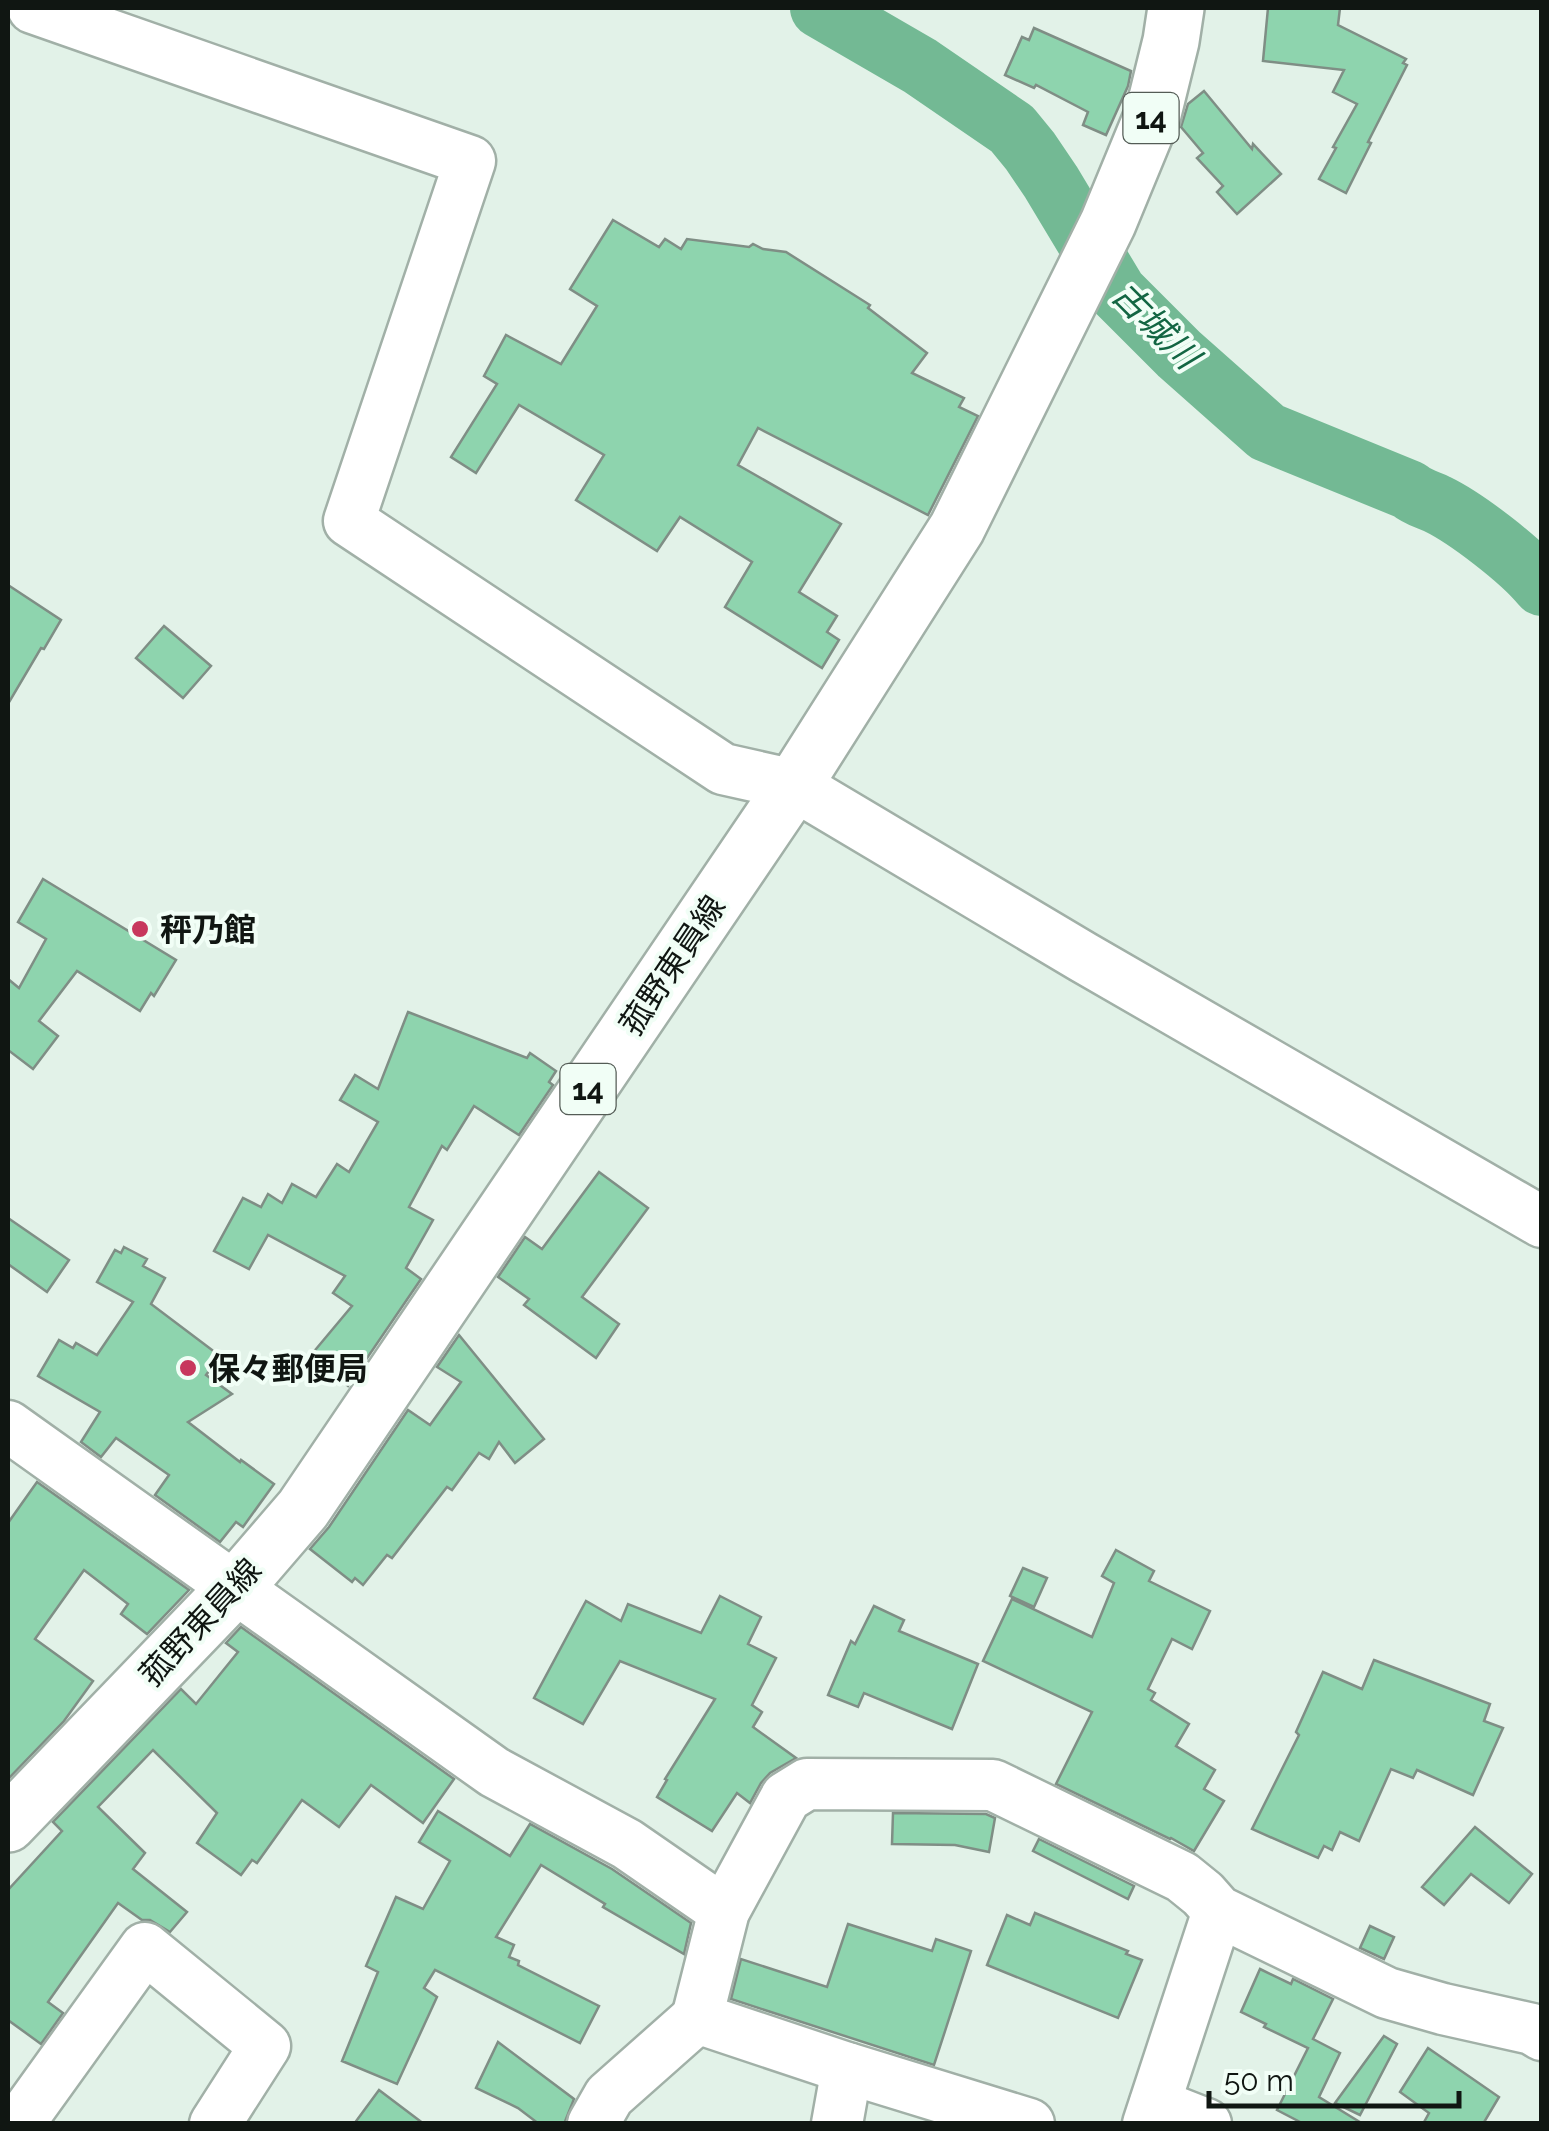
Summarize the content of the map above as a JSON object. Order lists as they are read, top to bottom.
{
  "streets": {
    "main road": ["14", "菰野東員線"]
  },
  "water": ["古城川"],
  "places": ["秤乃館", "保々郵便局"],
  "scale_bar": "50 m"
}
